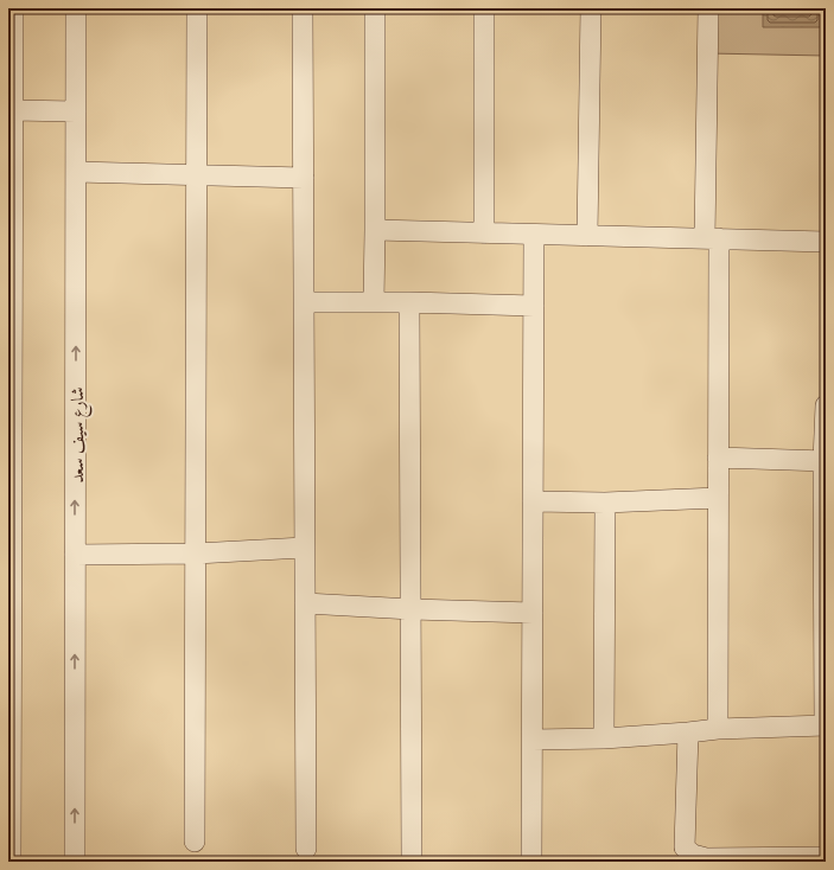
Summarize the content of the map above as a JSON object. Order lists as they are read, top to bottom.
{
  "streets": {
    "street": ["شارع سيف سعد"]
  }
}
